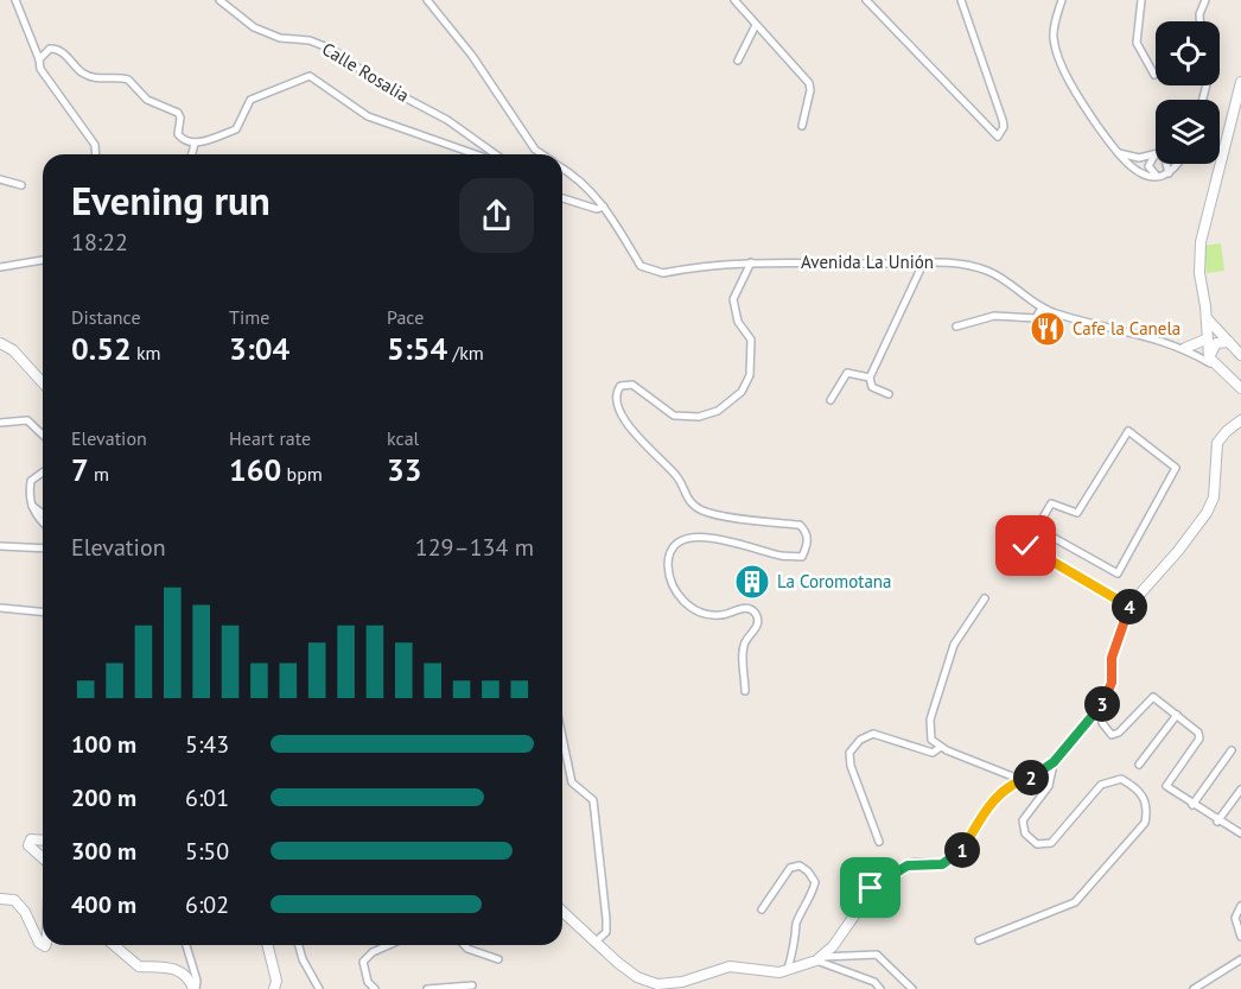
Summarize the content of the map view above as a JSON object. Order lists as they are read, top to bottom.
{
  "streets": {
    "street": ["Calle Rosalia", "Avenida La Unión"]
  },
  "places": {
    "restaurant": ["Cafe la Canela"],
    "building": ["La Coromotana"]
  },
  "page": {
    "heading": ["Evening run", "18:22"],
    "stats": [
      ["Distance", "0.52 km"],
      ["Time", "3:04"],
      ["Pace", "5:54 /km"],
      ["Elevation", "7 m"],
      ["Heart rate", "160 bpm"],
      ["kcal", "33"]
    ],
    "chart": ["Elevation", "129–134 m"],
    "pins": [
      "4",
      "3",
      "2",
      "1"
    ],
    "list": [
      {
        "name": "100 m",
        "note": "5:43"
      },
      {
        "name": "200 m",
        "note": "6:01"
      },
      {
        "name": "300 m",
        "note": "5:50"
      },
      {
        "name": "400 m",
        "note": "6:02"
      }
    ]
  }
}
